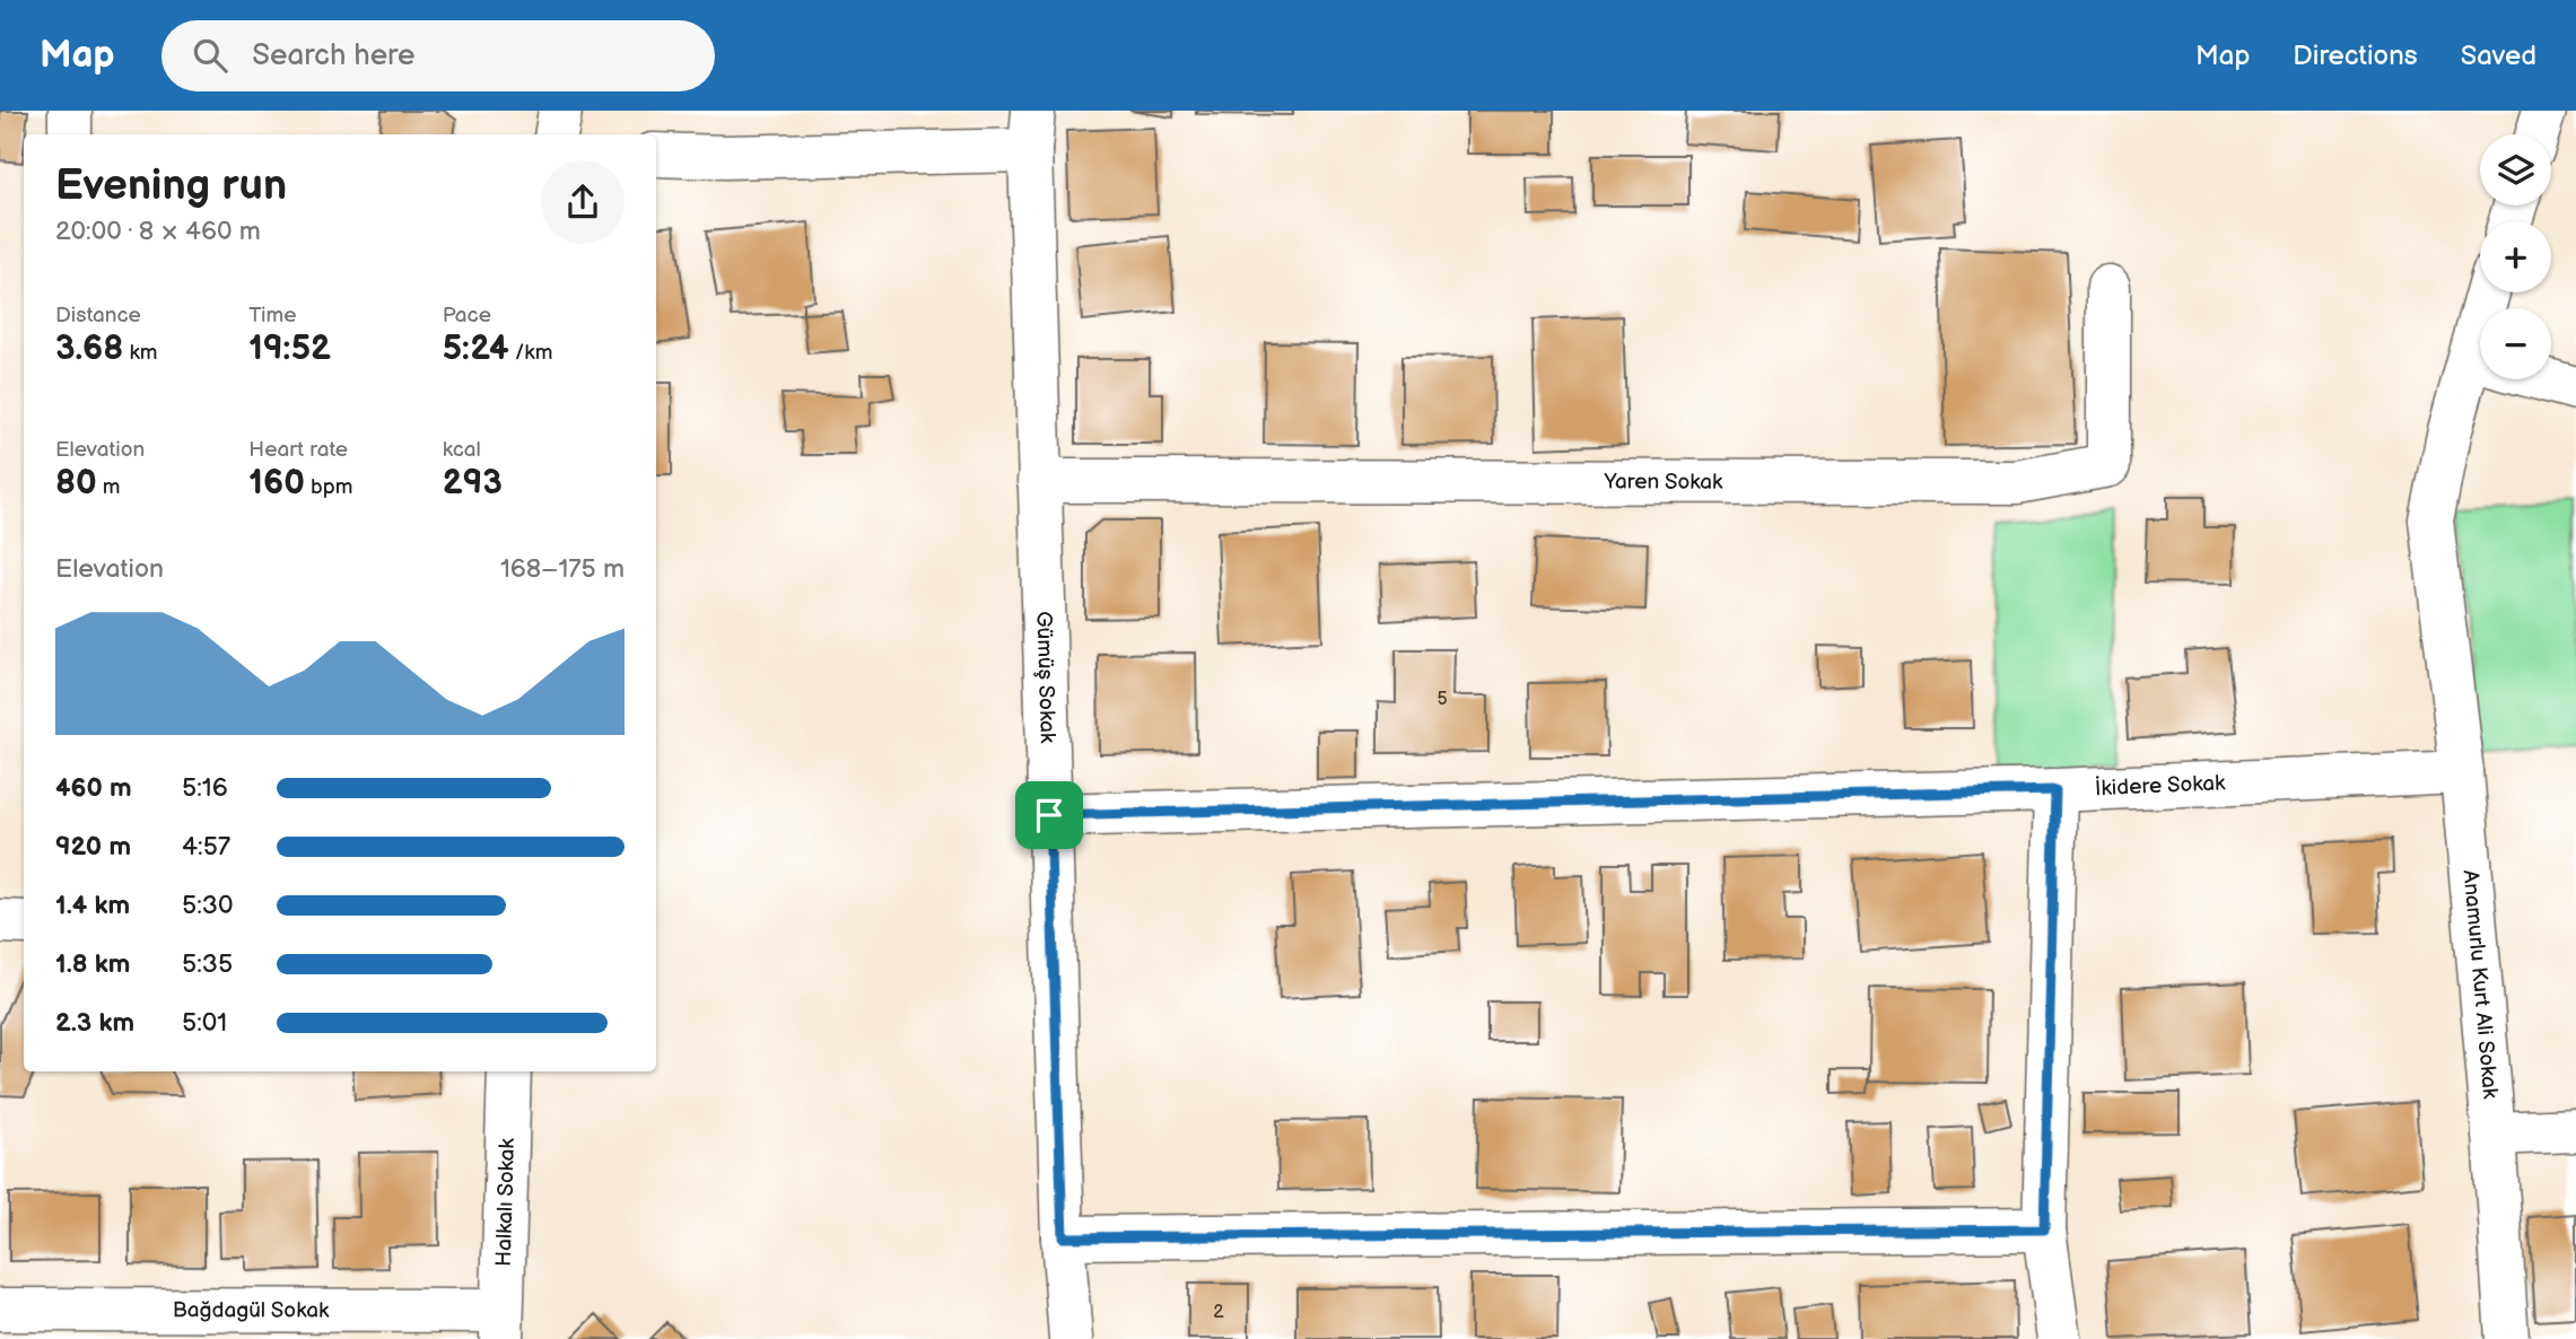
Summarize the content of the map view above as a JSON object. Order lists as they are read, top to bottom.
{
  "streets": {
    "street": [
      "Yaren Sokak",
      "Gümüş Sokak",
      "İkidere Sokak",
      "Anamurlu Kurt Ali Sokak",
      "Halkalı Sokak",
      "Bağdagül Sokak"
    ]
  },
  "crossings": [
    ["Yaren Sokak", "Gümüş Sokak"],
    ["Gümüş Sokak", "İkidere Sokak"],
    ["İkidere Sokak", "Anamurlu Kurt Ali Sokak"],
    ["Halkalı Sokak", "Bağdagül Sokak"]
  ],
  "house_numbers": ["5", "2"],
  "page": {
    "header": "Map",
    "search": "Search here",
    "nav": ["Map", "Directions", "Saved"],
    "map_buttons": ["+", "−"],
    "heading": ["Evening run", "20:00 · 8 × 460 m"],
    "stats": [
      ["Distance", "3.68 km"],
      ["Time", "19:52"],
      ["Pace", "5:24 /km"],
      ["Elevation", "80 m"],
      ["Heart rate", "160 bpm"],
      ["kcal", "293"]
    ],
    "chart": ["Elevation", "168–175 m"],
    "list": [
      {
        "name": "460 m",
        "note": "5:16"
      },
      {
        "name": "920 m",
        "note": "4:57"
      },
      {
        "name": "1.4 km",
        "note": "5:30"
      },
      {
        "name": "1.8 km",
        "note": "5:35"
      },
      {
        "name": "2.3 km",
        "note": "5:01"
      }
    ]
  }
}
